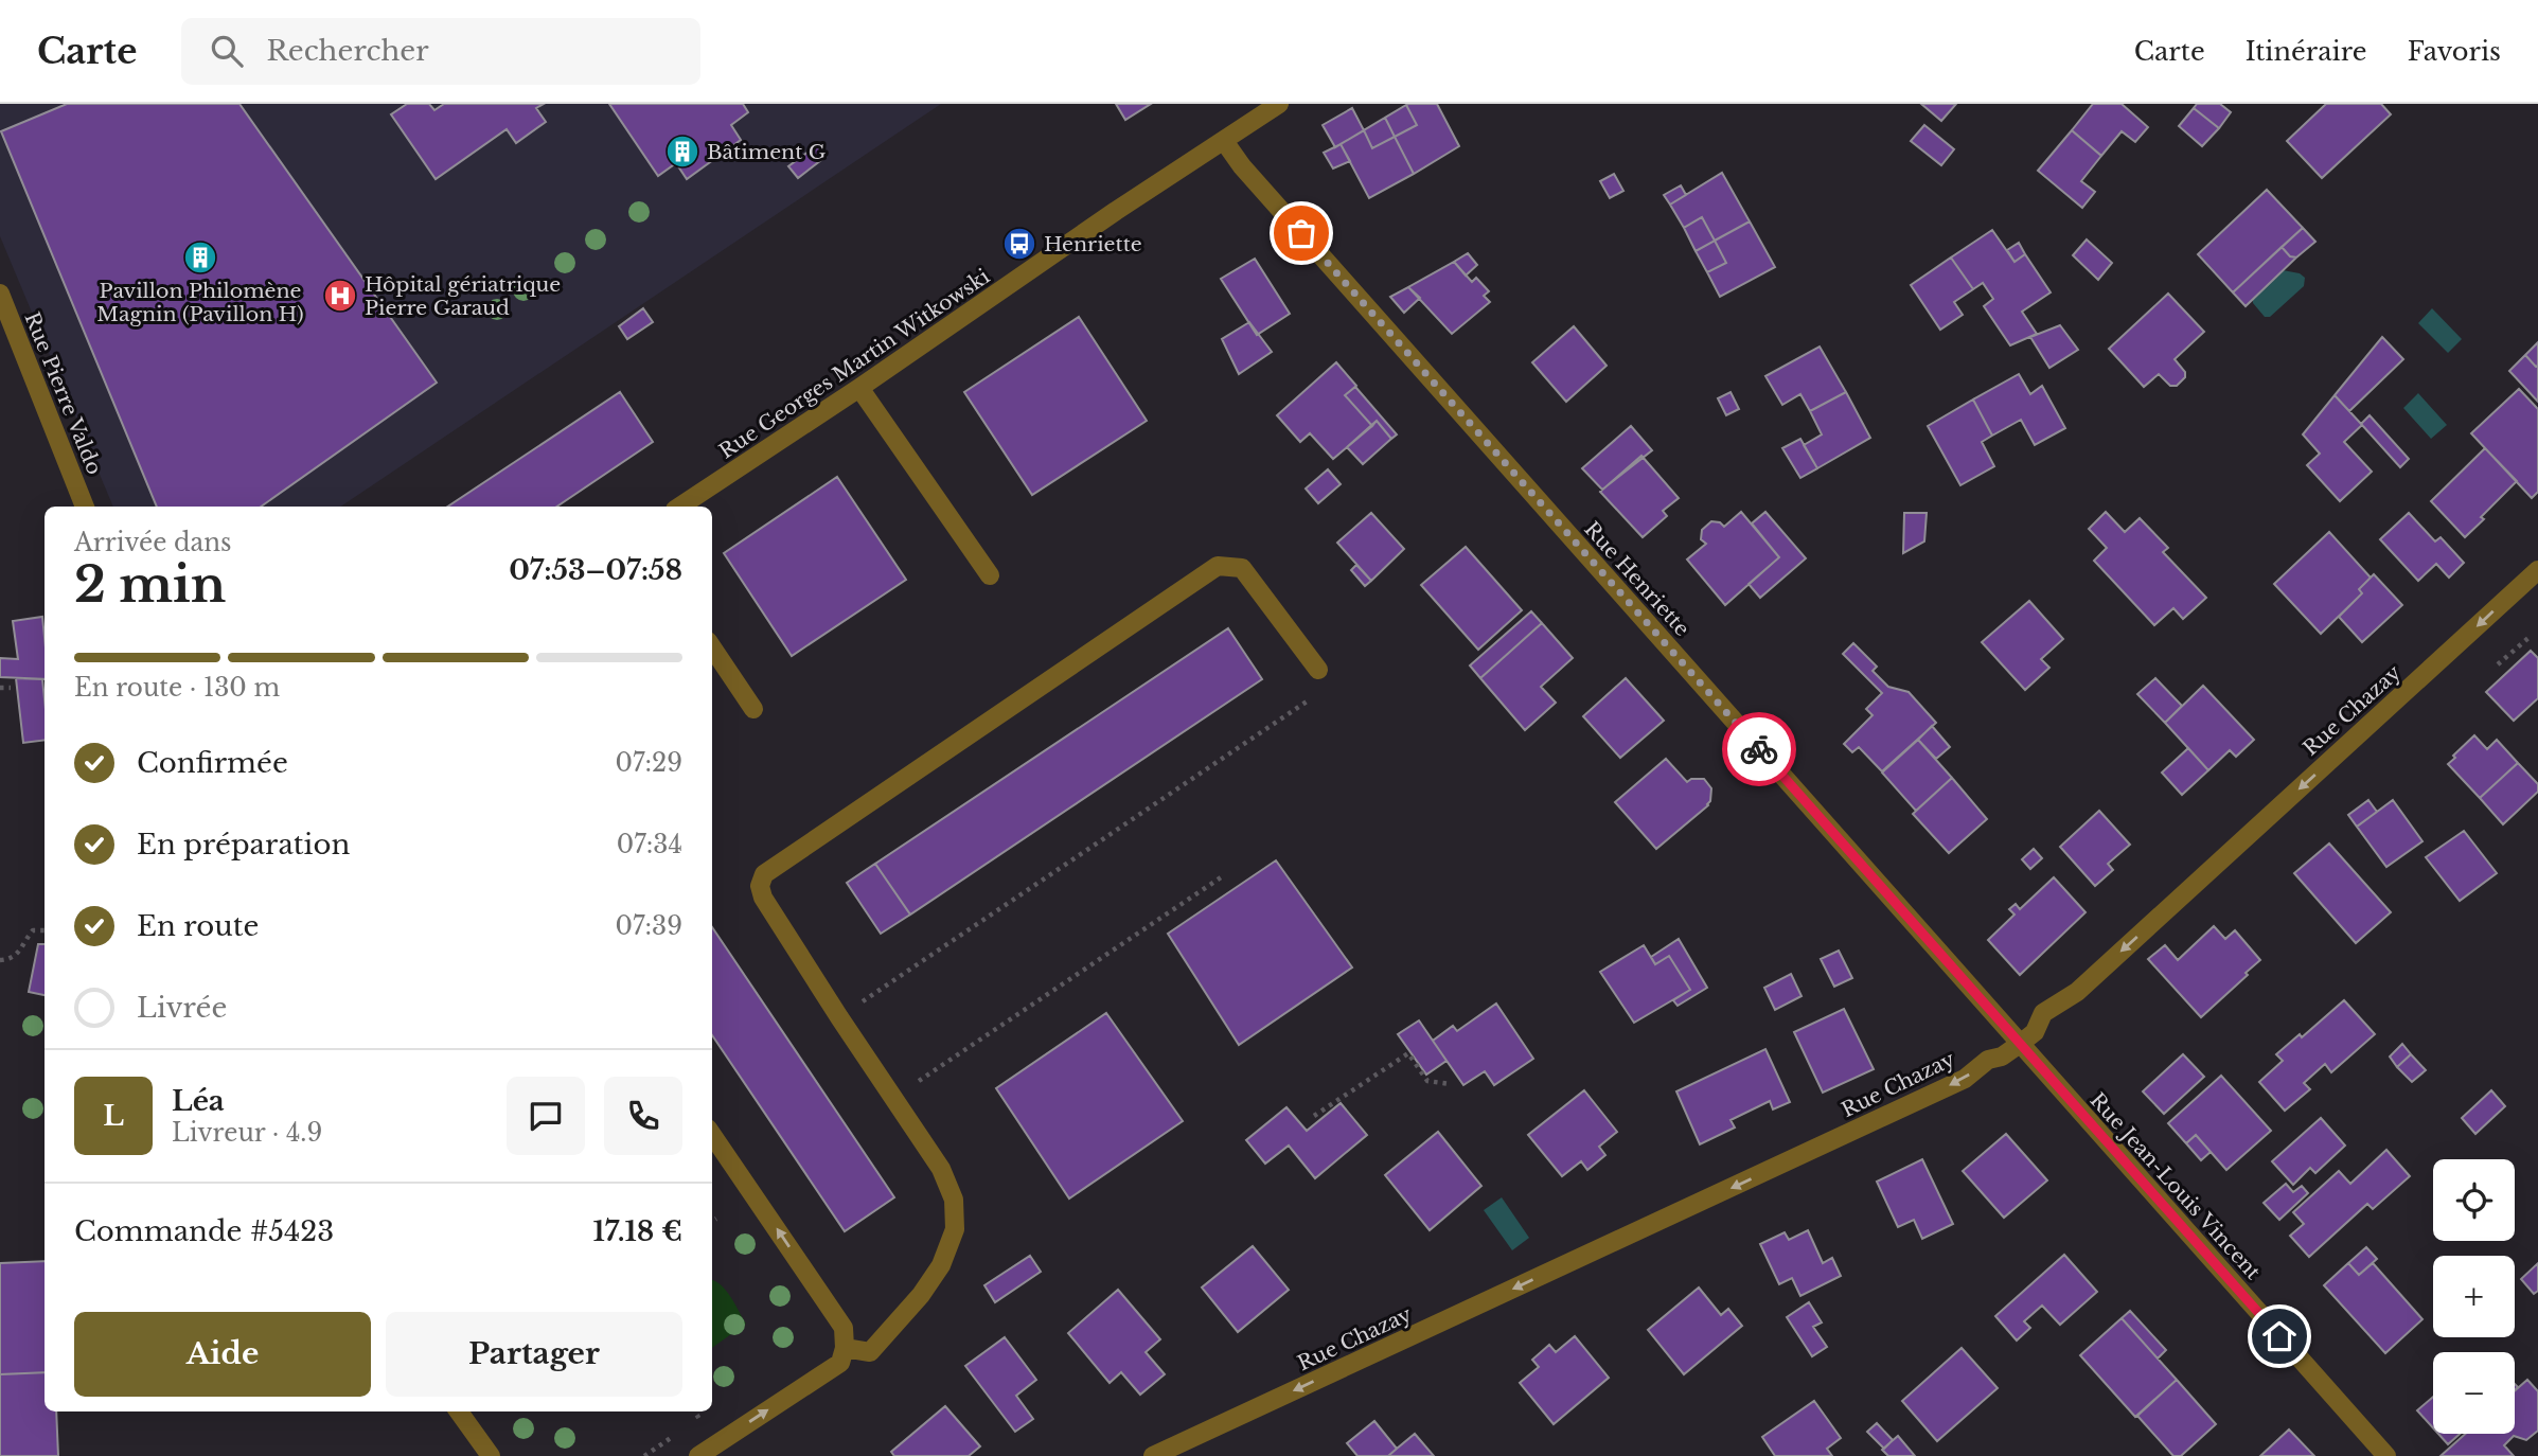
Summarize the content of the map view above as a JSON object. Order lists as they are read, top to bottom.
{
  "streets": {
    "street": [
      "Rue Georges Martin Witkowski",
      "Rue Pierre Valdo",
      "Rue Henriette",
      "Rue Chazay",
      "Rue Jean-Louis Vincent"
    ]
  },
  "crossings": [
    ["Rue Georges Martin Witkowski", "Rue Henriette"],
    ["Rue Henriette", "Rue Chazay"],
    ["Rue Henriette", "Rue Jean-Louis Vincent"],
    ["Rue Chazay", "Rue Jean-Louis Vincent"]
  ],
  "one_way": ["Rue Chazay"],
  "places": {
    "building": ["Bâtiment G", "Pavillon Philomène Magnin (Pavillon H)"],
    "bus stop": ["Henriette"],
    "hospital": ["Hôpital gériatrique Pierre Garaud"]
  },
  "page": {
    "header": "Carte",
    "search": "Rechercher",
    "nav": ["Carte", "Itinéraire", "Favoris"],
    "heading": ["2 min", "Arrivée dans", "07:53–07:58"],
    "panel": [
      "Léa",
      "Livreur · 4.9",
      "Commande #5423",
      "17.18 €"
    ],
    "bar": "En route · 130 m",
    "list": [
      ["Confirmée", "07:29"],
      ["En préparation", "07:34"],
      ["En route", "07:39"],
      "Livrée"
    ],
    "round": "L",
    "map_buttons": ["+", "−"],
    "buttons": ["Aide", "Partager"]
  }
}
